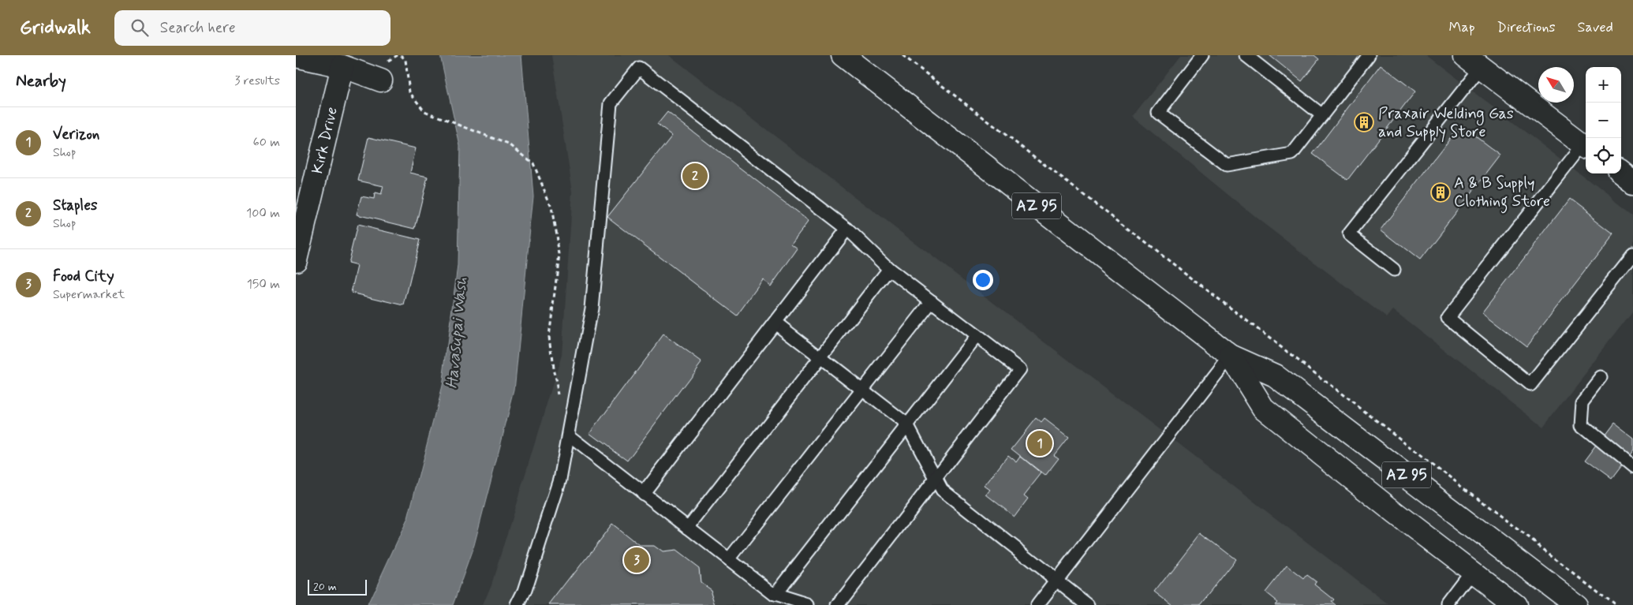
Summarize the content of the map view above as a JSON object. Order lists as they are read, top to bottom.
{
  "streets": {
    "main road": ["Kirk Drive", "AZ 95"]
  },
  "water": ["Havasupai Wash"],
  "places": {
    "building": ["Praxair Welding Gas and Supply Store", "A & B Supply Clothing Store"]
  },
  "scale_bar": "20 m",
  "north": "top left",
  "page": {
    "header": "Gridwalk",
    "search": "Search here",
    "nav": ["Map", "Directions", "Saved"],
    "heading": ["Nearby", "3 results"],
    "map_buttons": ["+", "−"],
    "list": [
      {
        "mark": "1",
        "name": "Verizon",
        "note": "Shop",
        "value": "60 m"
      },
      {
        "mark": "2",
        "name": "Staples",
        "note": "Shop",
        "value": "100 m"
      },
      {
        "mark": "3",
        "name": "Food City",
        "note": "Supermarket",
        "value": "150 m"
      }
    ],
    "pins": ["2", "1", "3"],
    "scale": "20 m"
  }
}
